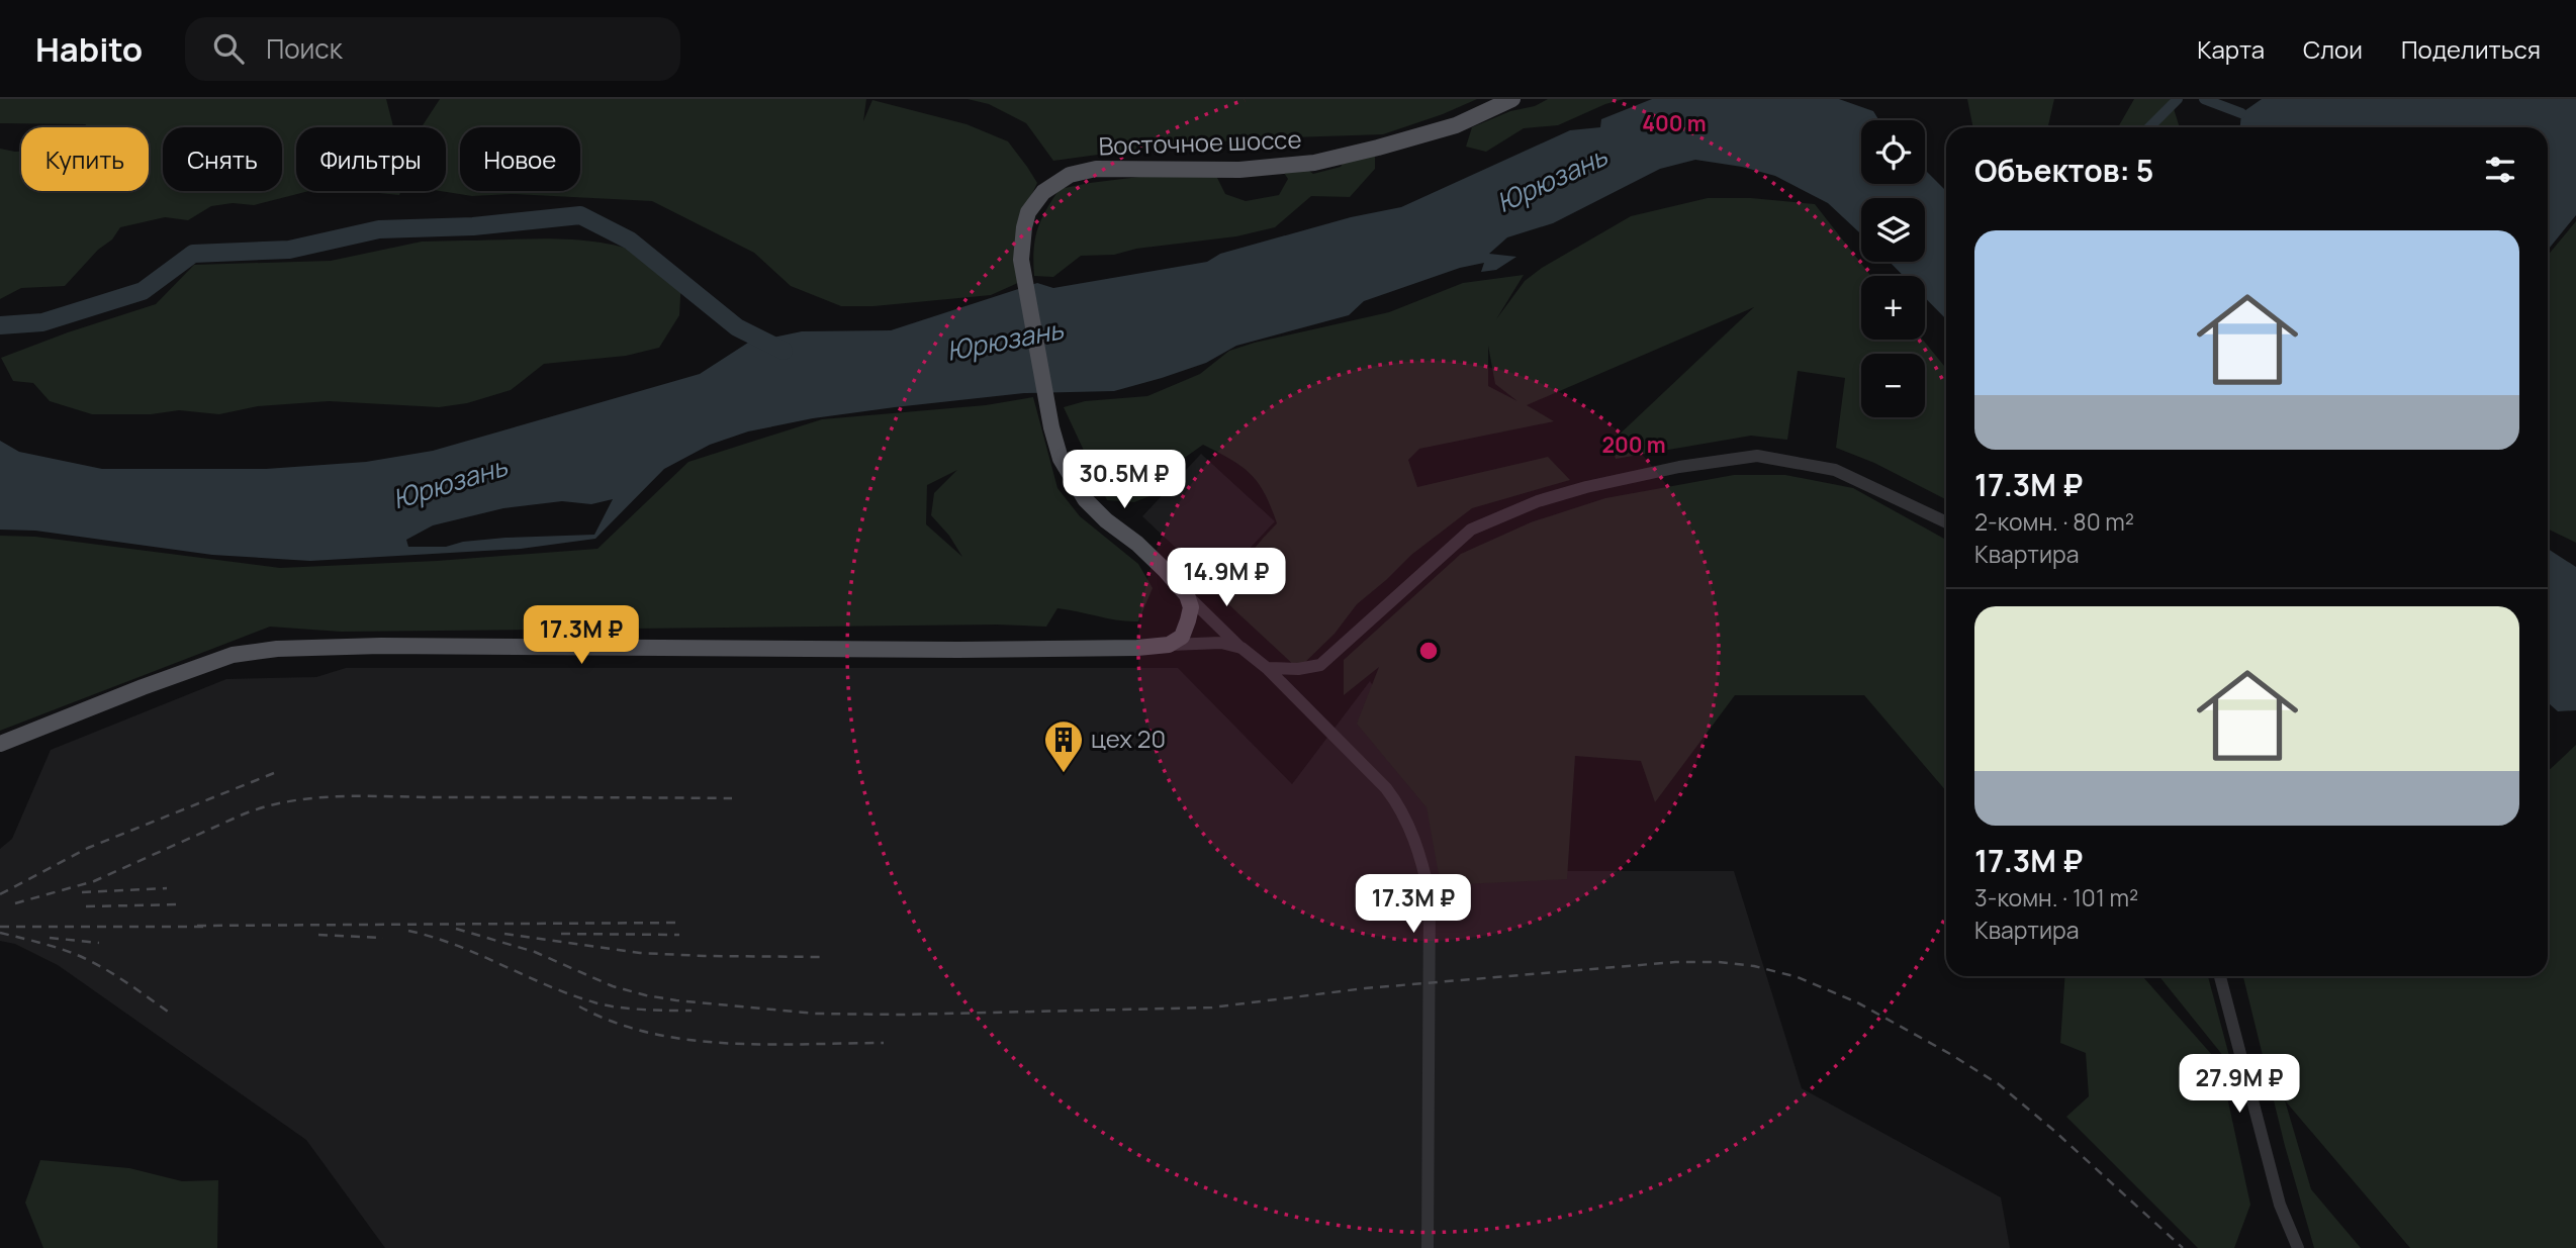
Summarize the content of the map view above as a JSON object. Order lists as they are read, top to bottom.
{
  "streets": {
    "main road": ["Восточное шоссе"]
  },
  "water": ["Юрюзань"],
  "places": {
    "building": ["цех 20"]
  },
  "page": {
    "header": "Habito",
    "search": "Поиск",
    "nav": ["Карта", "Слои", "Поделиться"],
    "map_buttons": ["+", "−"],
    "chip": [
      "Купить",
      "Снять",
      "Фильтры",
      "Новое"
    ],
    "heading": "Объектов: 5",
    "list": [
      {
        "name": "17.3M ₽",
        "note": "2-комн. · 80 m² · Квартира"
      },
      {
        "name": "17.3M ₽",
        "note": "3-комн. · 101 m² · Квартира"
      }
    ],
    "price": [
      "30.5M ₽",
      "14.9M ₽",
      "17.3M ₽",
      "17.3M ₽",
      "27.9M ₽"
    ]
  },
  "rings": ["400 m", "200 m"]
}
